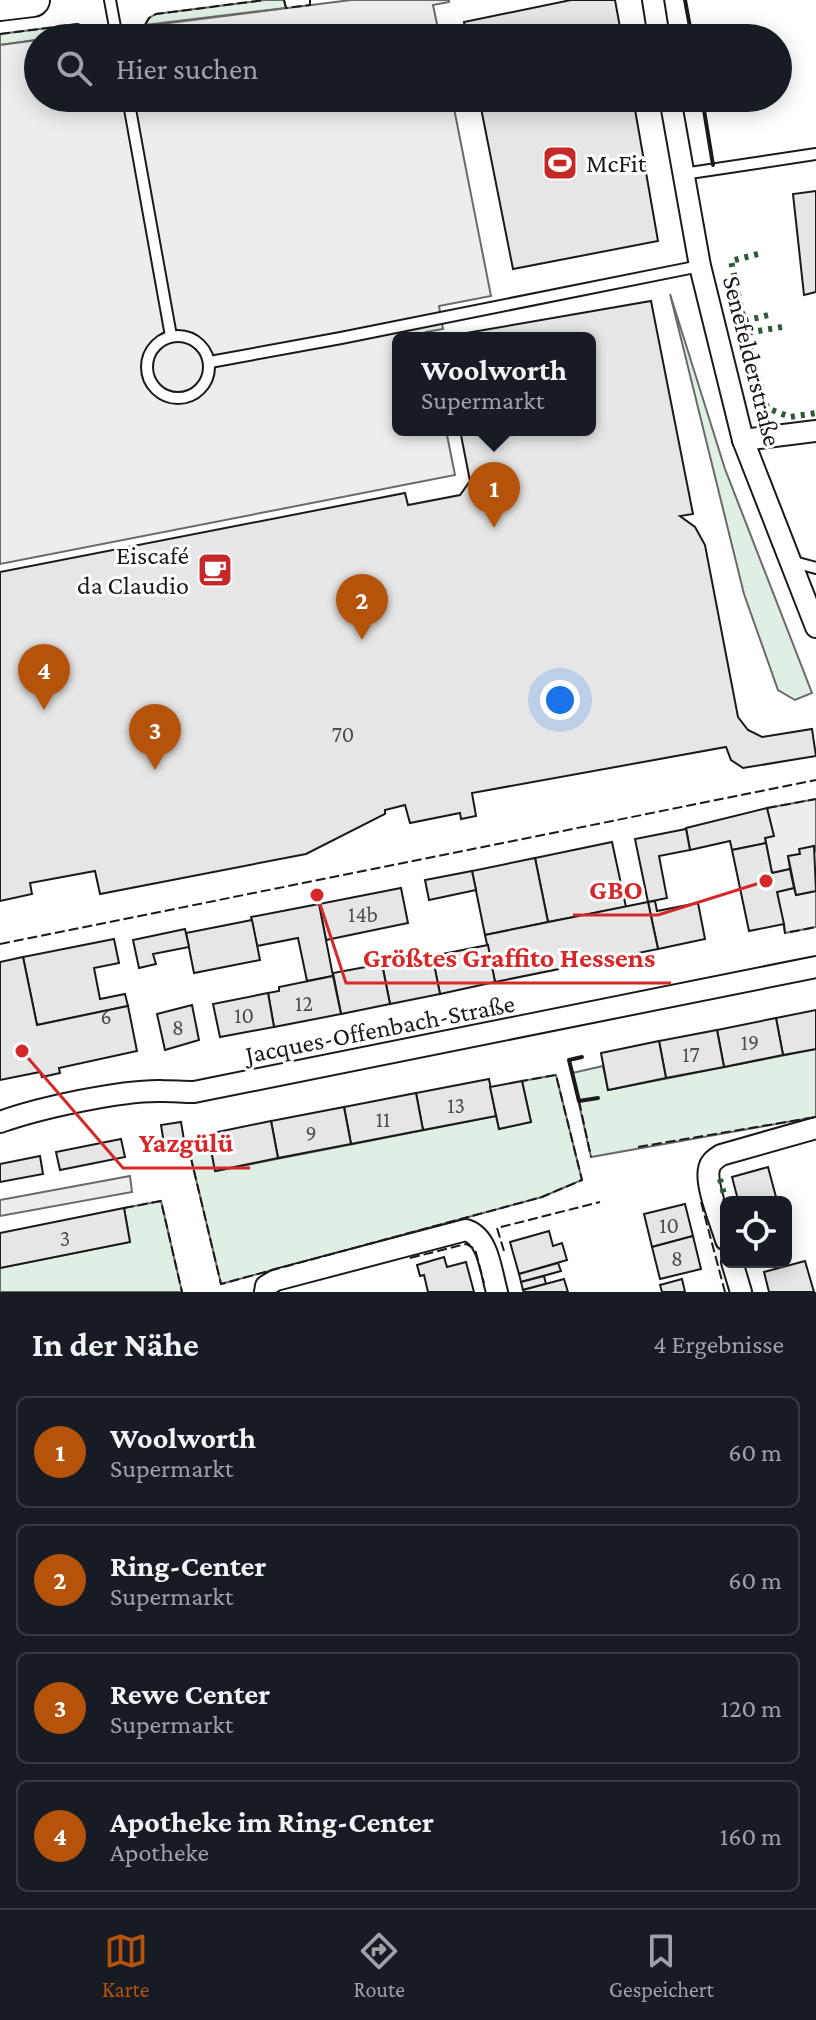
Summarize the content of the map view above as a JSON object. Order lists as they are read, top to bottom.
{
  "streets": {
    "street": ["Senefelderstraße", "Jacques-Offenbach-Straße"]
  },
  "places": {
    "sports": ["McFit"],
    "cafe": ["Eiscafé da Claudio"],
    "other": ["GBO", "Größtes Graffito Hessens", "Yazgülü"]
  },
  "house_numbers": [
    "70",
    "14b",
    "12",
    "10",
    "6",
    "8",
    "19",
    "17",
    "13",
    "11",
    "9",
    "10",
    "3",
    "8"
  ],
  "page": {
    "search": "Hier suchen",
    "popup": ["Woolworth", "Supermarkt"],
    "pins": [
      "1",
      "2",
      "4",
      "3"
    ],
    "heading": ["In der Nähe", "4 Ergebnisse"],
    "list": [
      {
        "mark": "1",
        "name": "Woolworth",
        "note": "Supermarkt",
        "value": "60 m"
      },
      {
        "mark": "2",
        "name": "Ring-Center",
        "note": "Supermarkt",
        "value": "60 m"
      },
      {
        "mark": "3",
        "name": "Rewe Center",
        "note": "Supermarkt",
        "value": "120 m"
      },
      {
        "mark": "4",
        "name": "Apotheke im Ring-Center",
        "note": "Apotheke",
        "value": "160 m"
      }
    ],
    "nav": ["Karte", "Route", "Gespeichert"]
  }
}
